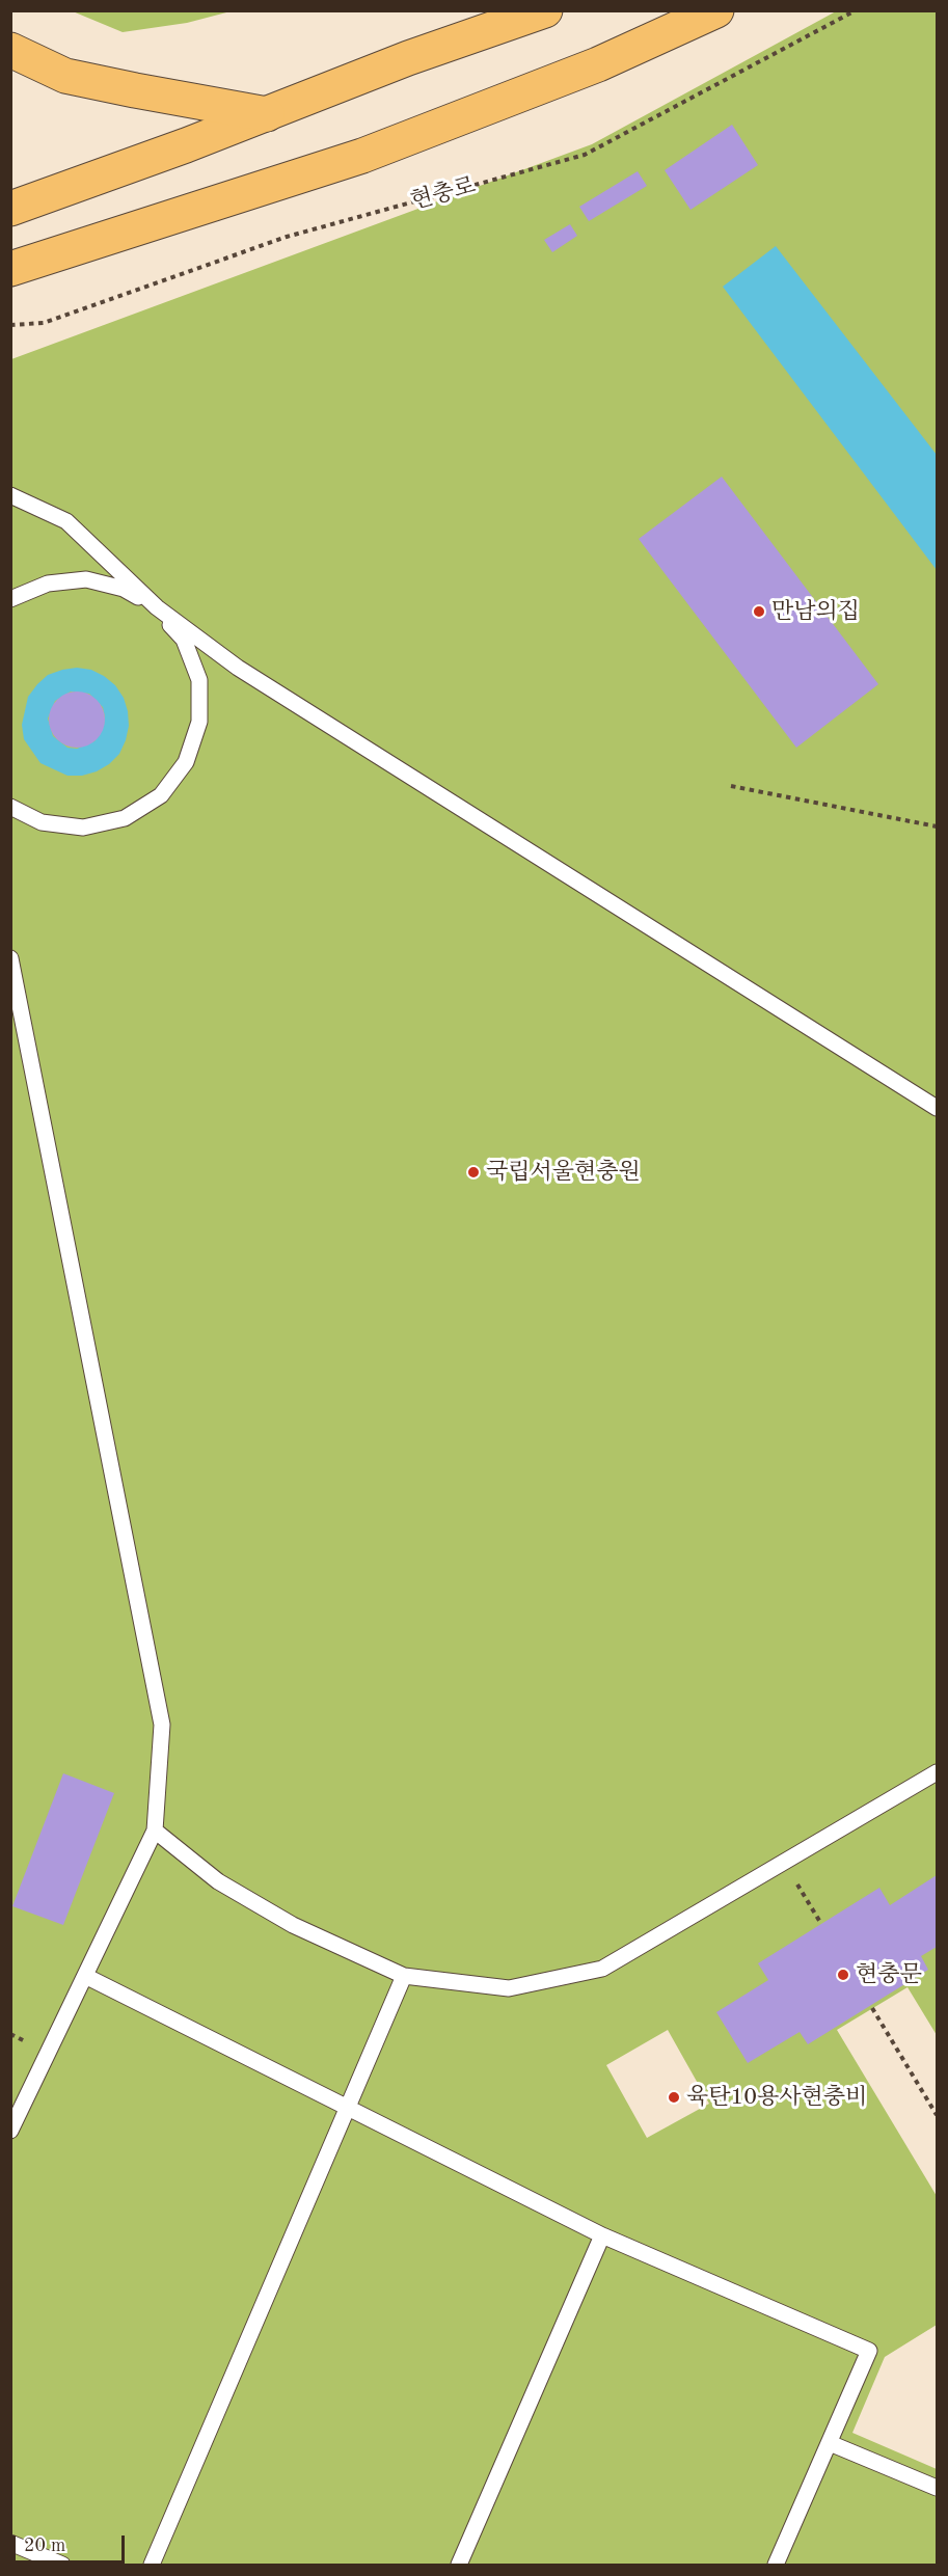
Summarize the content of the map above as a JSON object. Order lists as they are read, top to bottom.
{
  "streets": {
    "path": ["현충로"]
  },
  "places": [
    "만남의집",
    "국립서울현충원",
    "현충문",
    "육탄10용사현충비"
  ],
  "scale_bar": "20 m"
}
